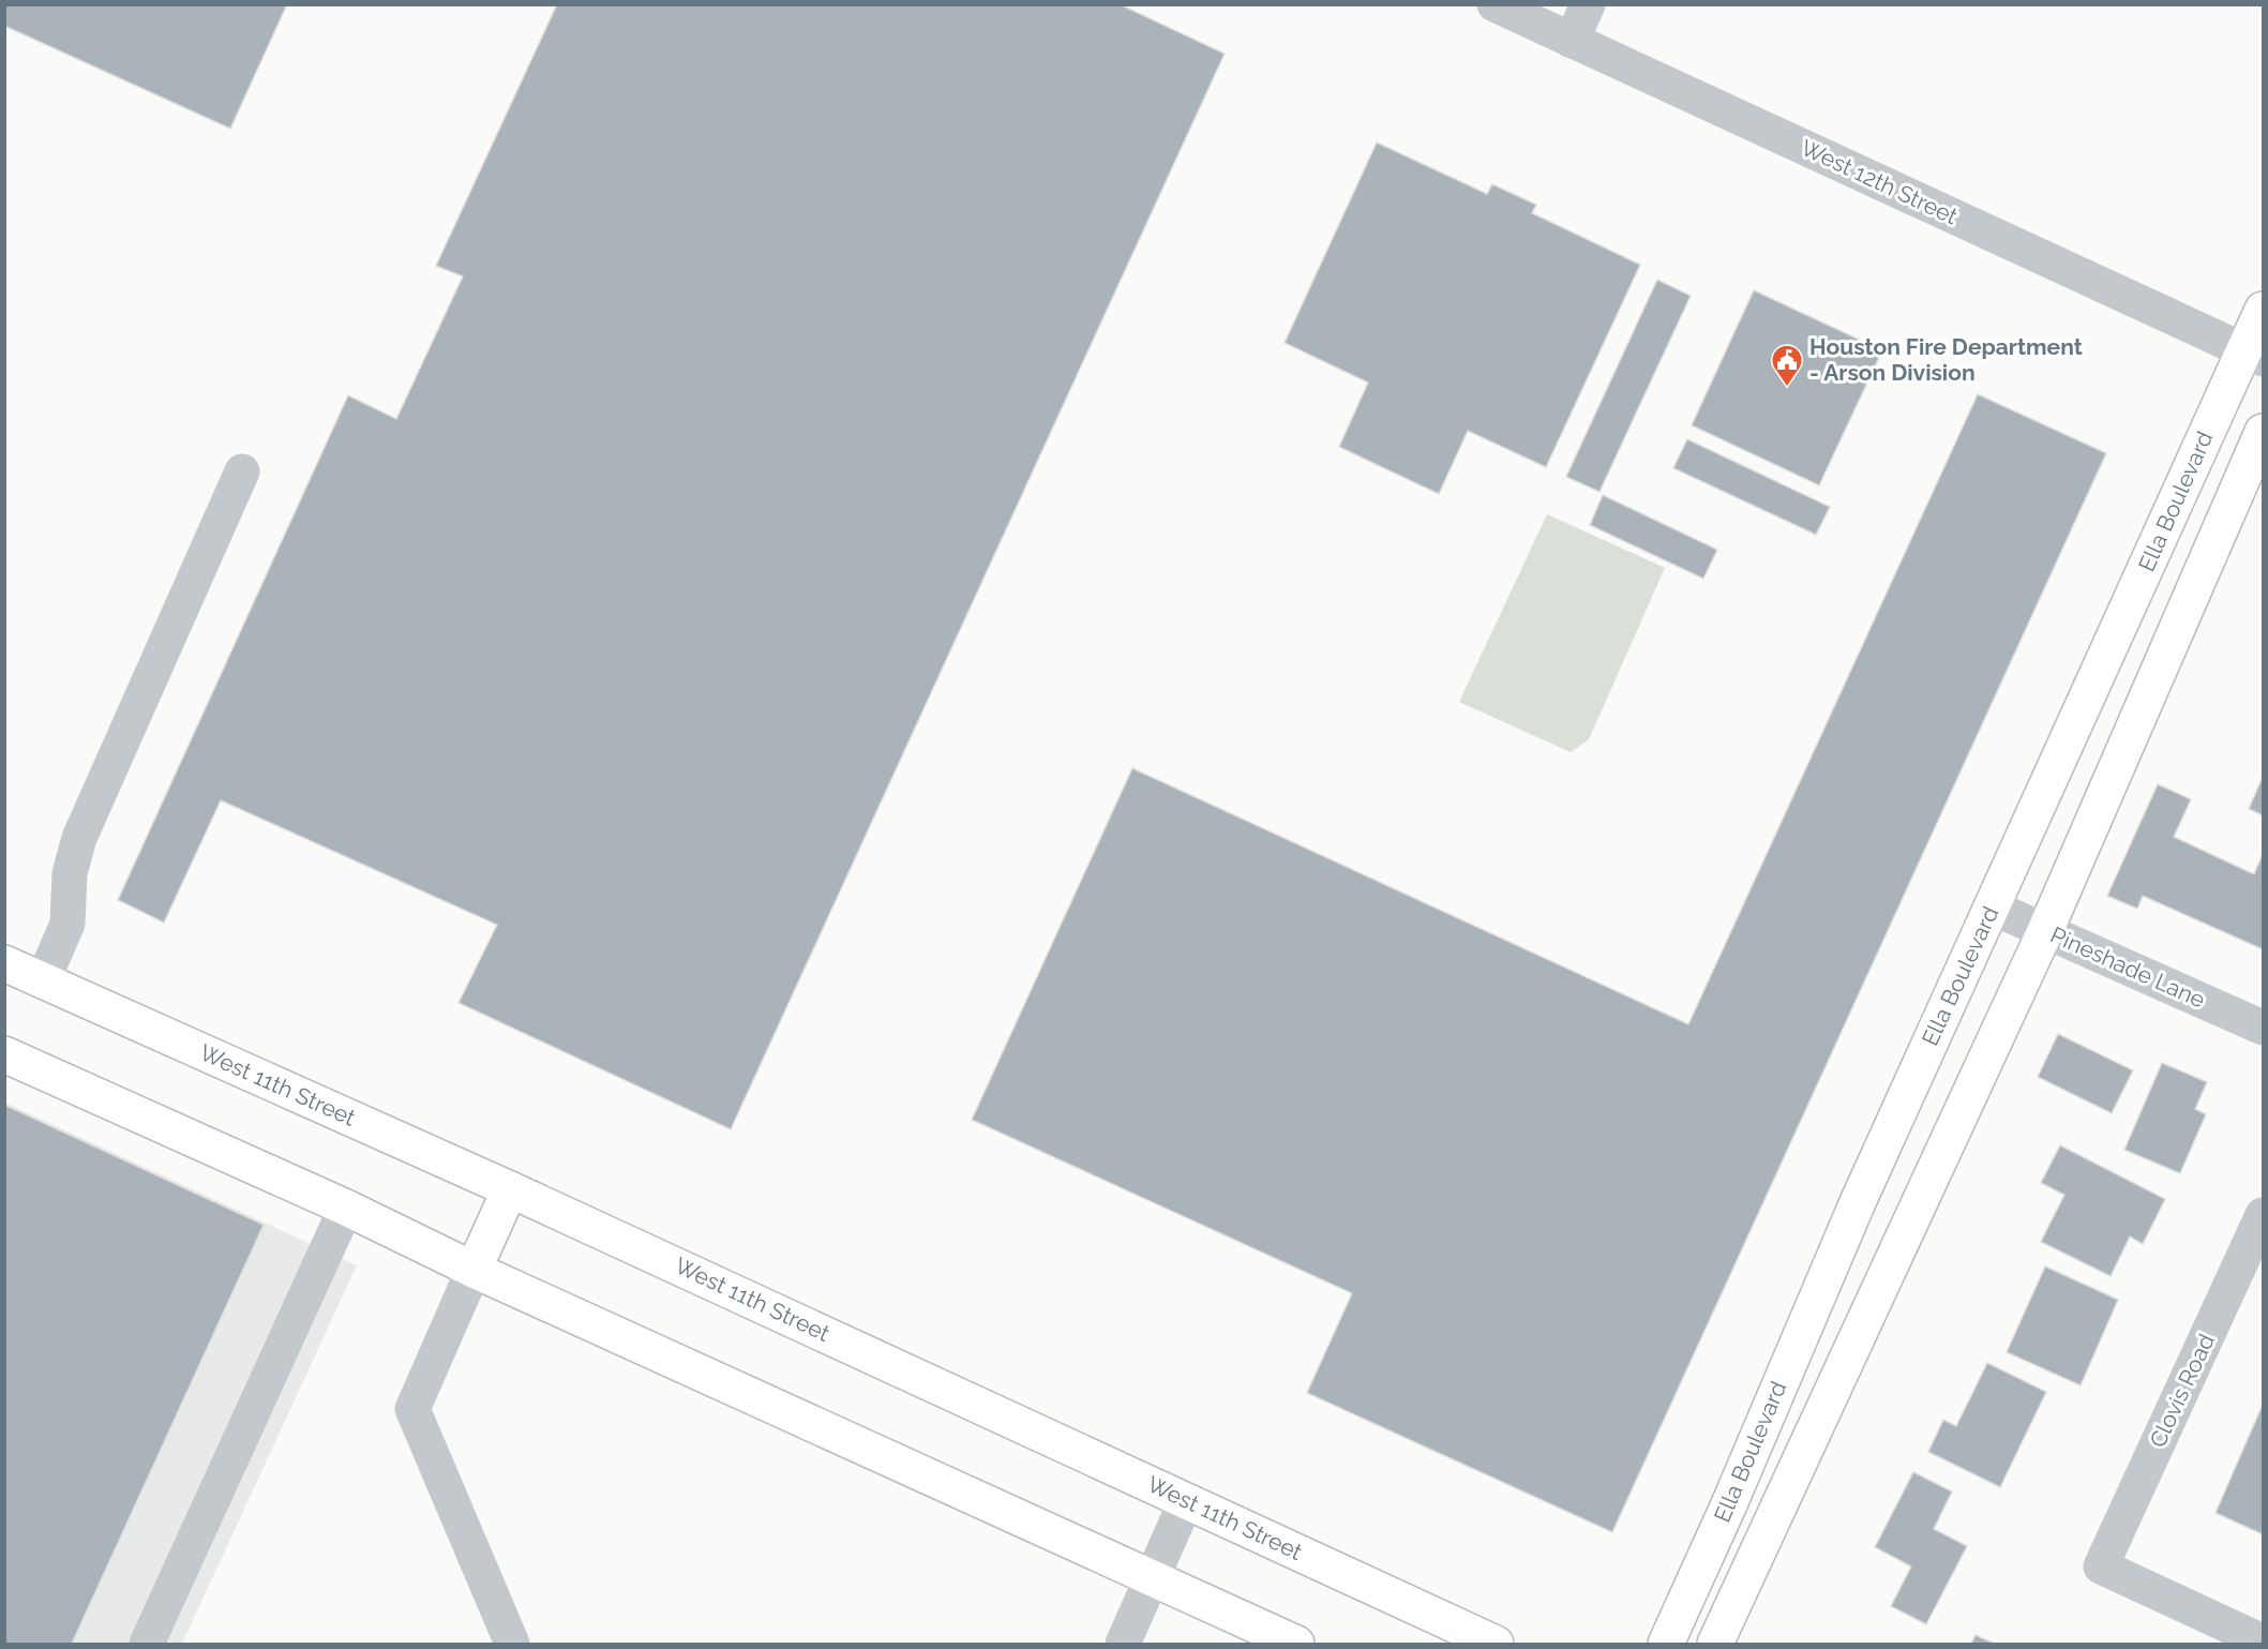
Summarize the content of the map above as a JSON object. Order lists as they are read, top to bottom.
{
  "streets": {
    "main road": ["Ella Boulevard", "West 11th Street"],
    "street": ["West 12th Street", "Pineshade Lane", "Clovis Road"]
  },
  "crossings": [
    ["West 12th Street", "Ella Boulevard"],
    ["Ella Boulevard", "Pineshade Lane"]
  ],
  "places": {
    "public building": ["Houston Fire Department - Arson Division"]
  }
}
